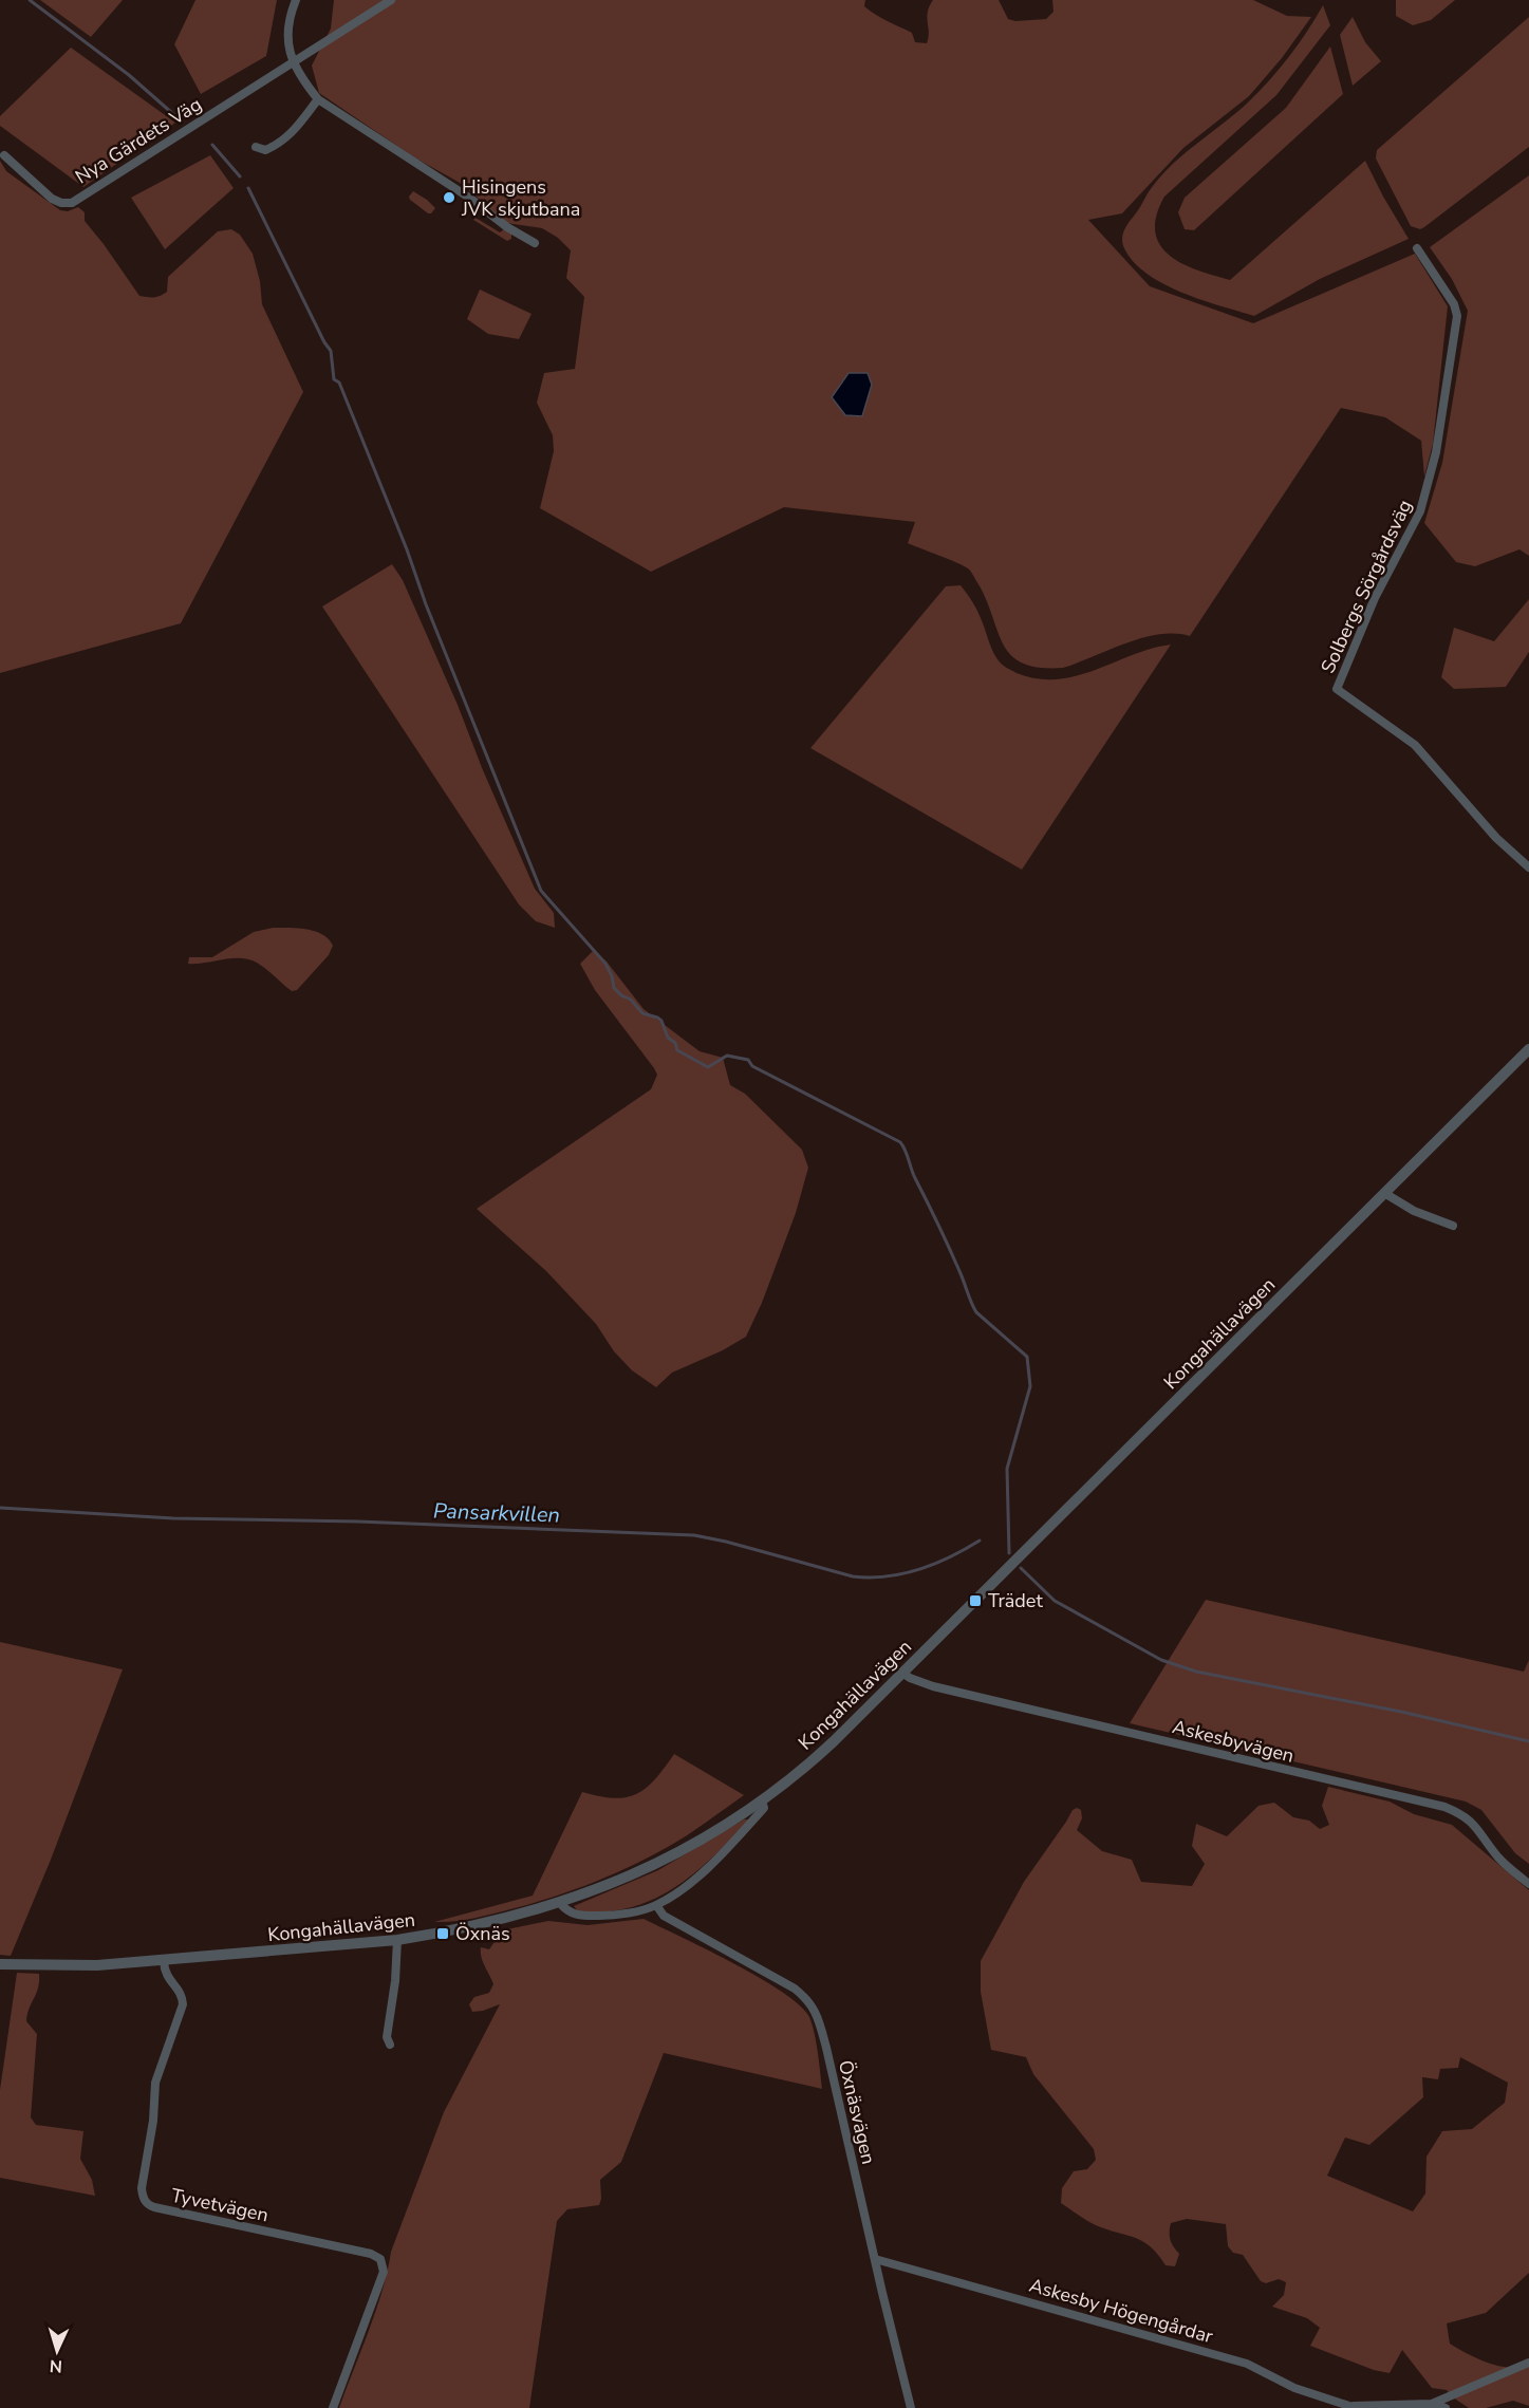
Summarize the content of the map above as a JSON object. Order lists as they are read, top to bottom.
{
  "streets": {
    "street": [
      "Nya Gärdets Väg",
      "Solbergs Sörgårdsväg",
      "Kongahällavägen",
      "Askesbyvägen",
      "Öxnäsvägen",
      "Tyvetvägen",
      "Askesby Högengårdar"
    ]
  },
  "crossings": [
    ["Kongahällavägen", "Askesbyvägen"],
    ["Kongahällavägen", "Tyvetvägen"],
    ["Öxnäsvägen", "Askesby Högengårdar"]
  ],
  "water": ["Pansarkvillen"],
  "places": {
    "other": ["Hisingens JVK skjutbana"],
    "transit": ["Trädet", "Öxnäs"]
  },
  "north": "bottom"
}
